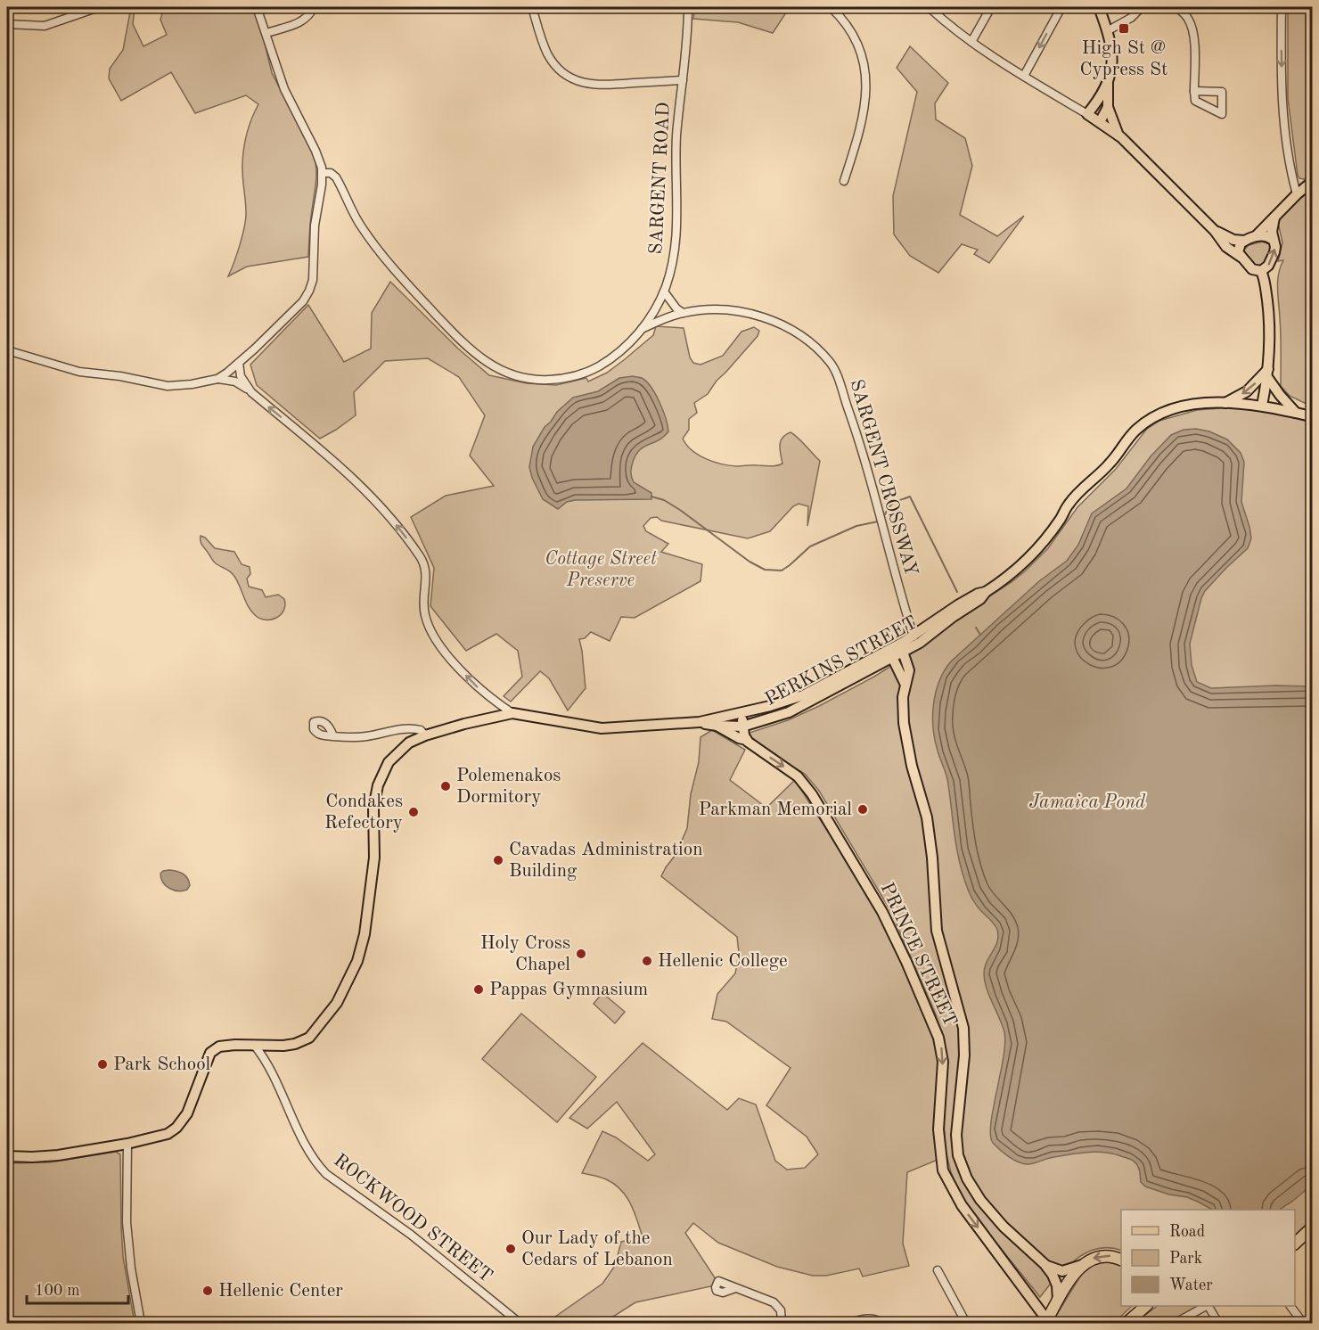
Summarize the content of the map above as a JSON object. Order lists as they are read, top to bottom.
{
  "streets": {
    "main road": ["PERKINS STREET", "PRINCE STREET"],
    "street": ["SARGENT ROAD", "SARGENT CROSSWAY", "ROCKWOOD STREET"]
  },
  "crossings": [
    ["SARGENT ROAD", "SARGENT CROSSWAY"],
    ["SARGENT CROSSWAY", "PERKINS STREET"],
    ["PERKINS STREET", "PRINCE STREET"]
  ],
  "parks": ["Cottage Street Preserve", "Jamaica Pond"],
  "places": {
    "transit": ["High St @ Cypress St"],
    "other": [
      "Polemenakos Dormitory",
      "Parkman Memorial",
      "Condakes Refectory",
      "Cavadas Administration Building",
      "Holy Cross Chapel",
      "Hellenic College",
      "Pappas Gymnasium",
      "Park School",
      "Our Lady of the Cedars of Lebanon",
      "Hellenic Center"
    ]
  },
  "legend": ["Road", "Park", "Water"],
  "scale_bar": "100 m"
}
